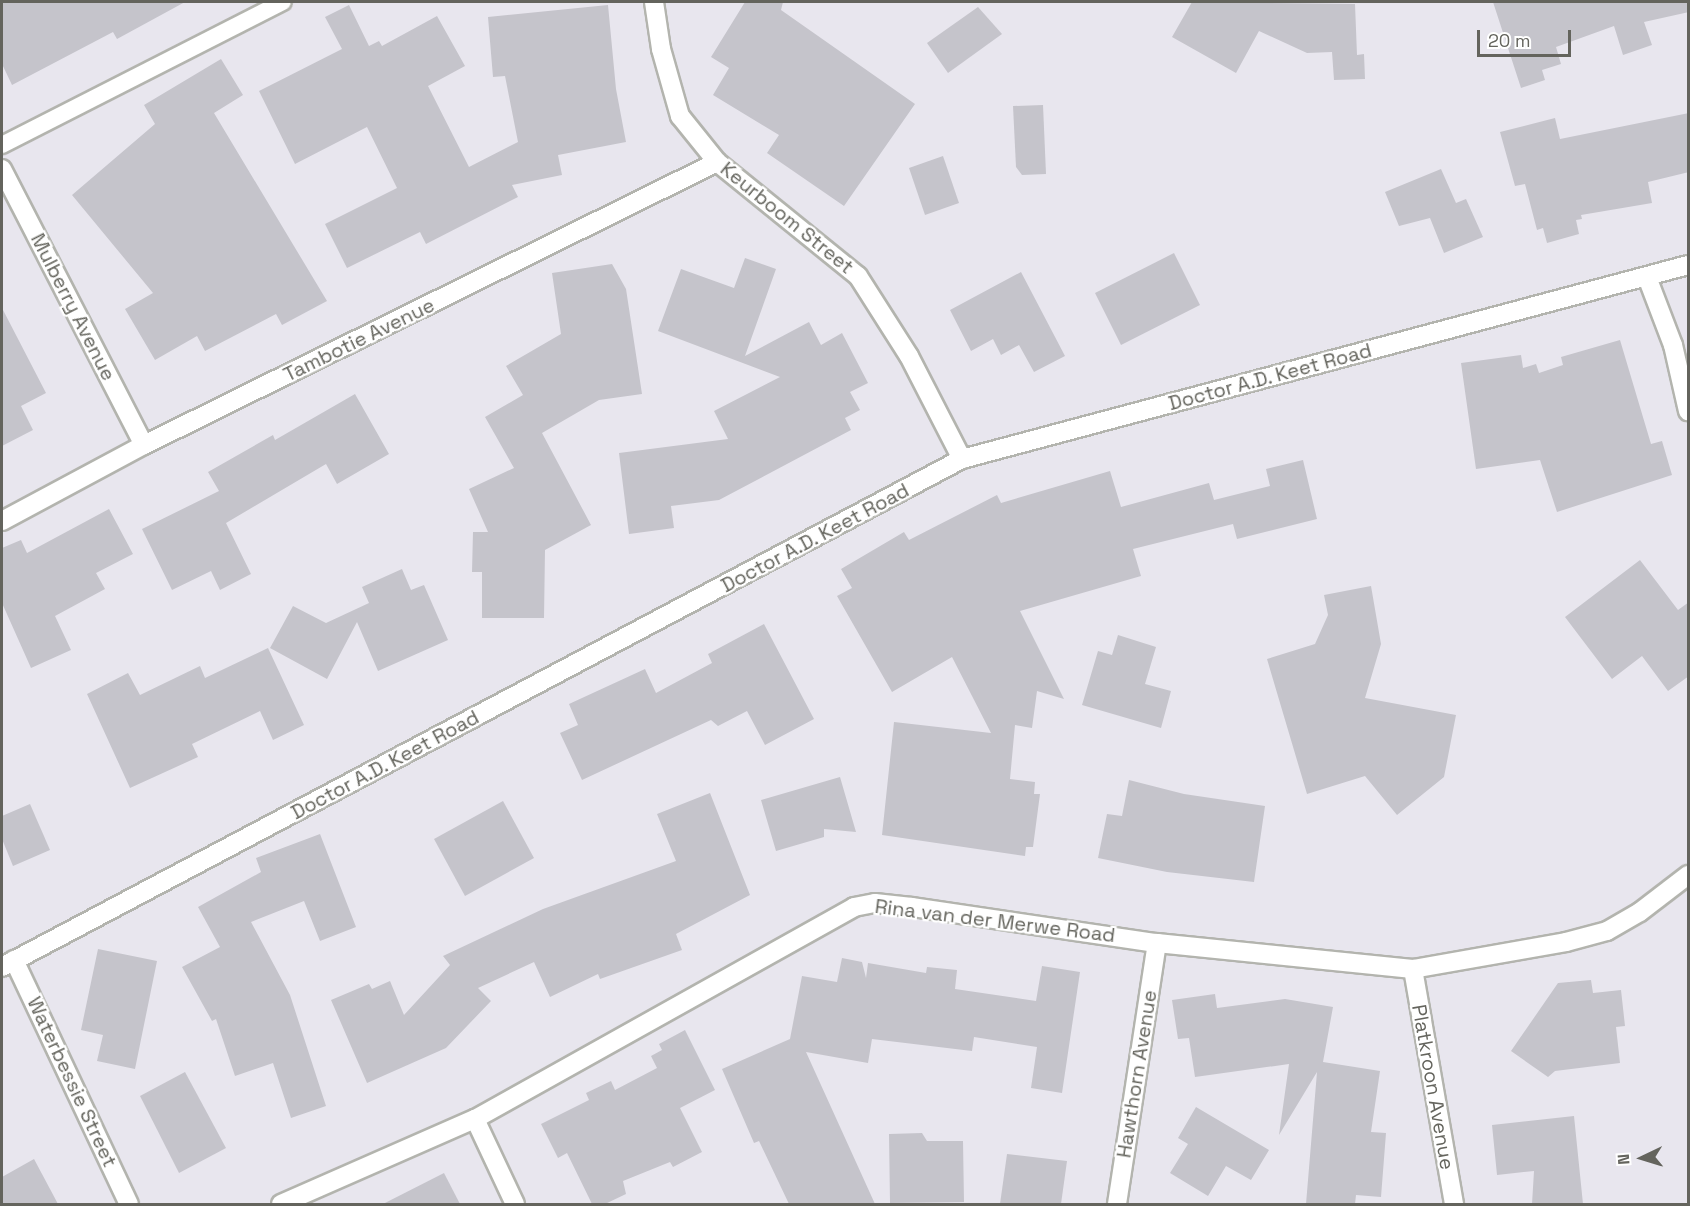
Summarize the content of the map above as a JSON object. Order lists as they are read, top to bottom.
{
  "streets": {
    "street": [
      "Keurboom Street",
      "Mulberry Avenue",
      "Tambotie Avenue",
      "Doctor A.D. Keet Road",
      "Rina van der Merwe Road",
      "Hawthorn Avenue",
      "Waterbessie Street",
      "Platkroon Avenue"
    ]
  },
  "crossings": [
    ["Keurboom Street", "Tambotie Avenue"],
    ["Keurboom Street", "Doctor A.D. Keet Road"],
    ["Mulberry Avenue", "Tambotie Avenue"],
    ["Doctor A.D. Keet Road", "Waterbessie Street"],
    ["Rina van der Merwe Road", "Hawthorn Avenue"],
    ["Rina van der Merwe Road", "Platkroon Avenue"]
  ],
  "scale_bar": "20 m",
  "north": "left"
}
